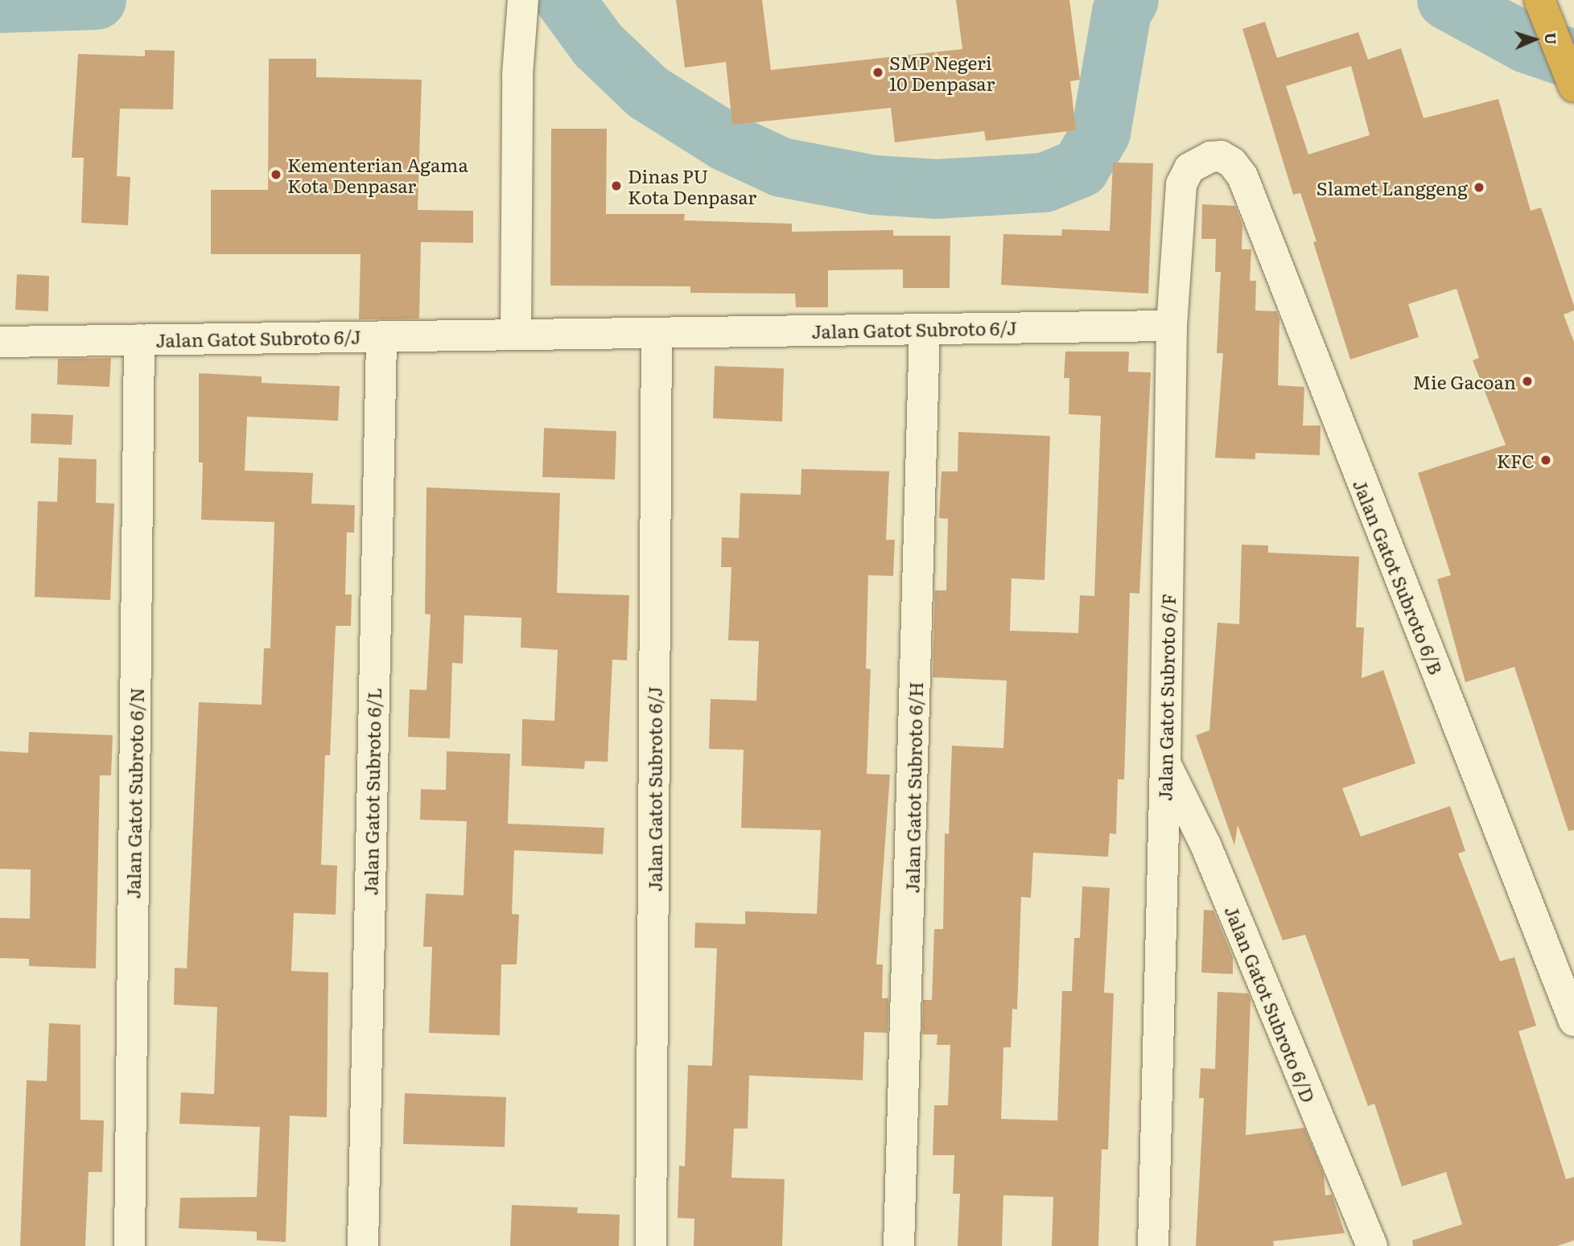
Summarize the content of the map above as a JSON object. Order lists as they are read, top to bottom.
{
  "streets": {
    "street": [
      "Jalan Gatot Subroto 6/J",
      "Jalan Gatot Subroto 6/B",
      "Jalan Gatot Subroto 6/F",
      "Jalan Gatot Subroto 6/H",
      "Jalan Gatot Subroto 6/L",
      "Jalan Gatot Subroto 6/N",
      "Jalan Gatot Subroto 6/D"
    ]
  },
  "crossings": [
    ["Jalan Gatot Subroto 6/J", "Jalan Gatot Subroto 6/F"],
    ["Jalan Gatot Subroto 6/J", "Jalan Gatot Subroto 6/H"],
    ["Jalan Gatot Subroto 6/J", "Jalan Gatot Subroto 6/L"],
    ["Jalan Gatot Subroto 6/J", "Jalan Gatot Subroto 6/N"],
    ["Jalan Gatot Subroto 6/B", "Jalan Gatot Subroto 6/F"],
    ["Jalan Gatot Subroto 6/F", "Jalan Gatot Subroto 6/D"]
  ],
  "places": [
    "SMP Negeri 10 Denpasar",
    "Kementerian Agama Kota Denpasar",
    "Dinas PU Kota Denpasar",
    "Slamet Langgeng",
    "Mie Gacoan",
    "KFC"
  ],
  "north": "right"
}
